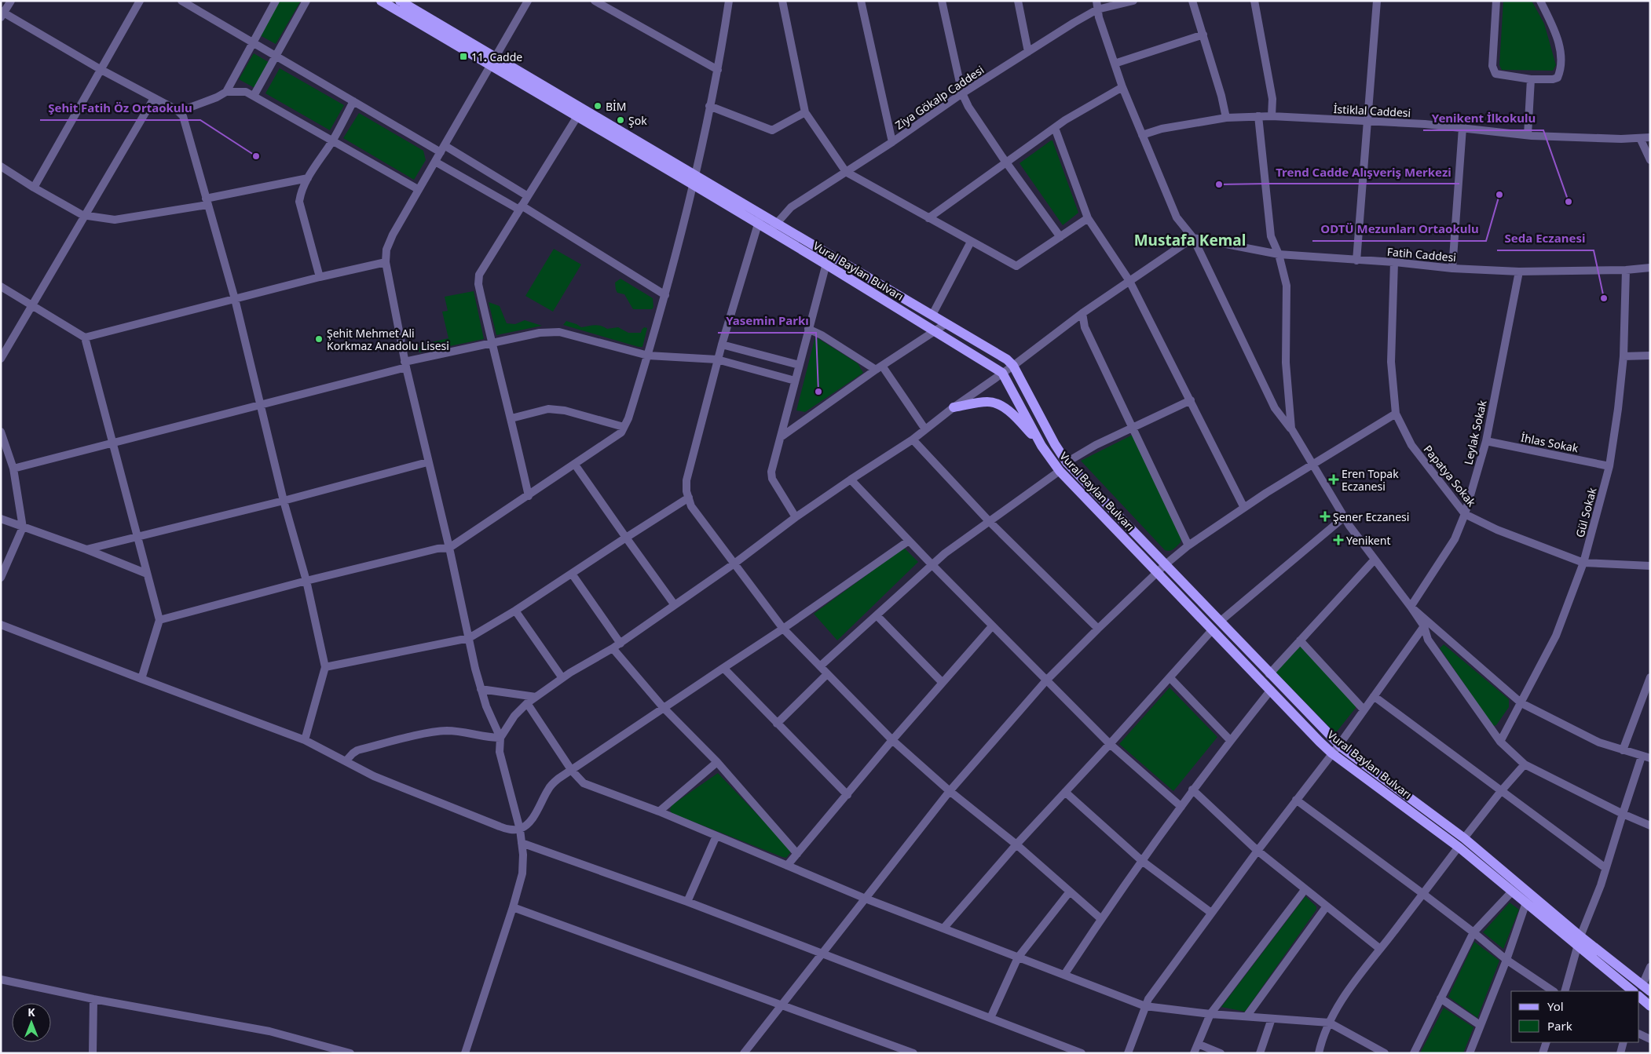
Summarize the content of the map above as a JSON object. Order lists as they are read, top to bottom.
{
  "streets": {
    "main road": ["Vural Baylan Bulvarı"],
    "street": [
      "Ziya Gökalp Caddesi",
      "İstiklal Caddesi",
      "Fatih Caddesi",
      "Leylak Sokak",
      "İhlas Sokak",
      "Papatya Sokak",
      "Gül Sokak"
    ]
  },
  "crossings": [
    ["Ziya Gökalp Caddesi", "Vural Baylan Bulvarı"],
    ["Fatih Caddesi", "Leylak Sokak"],
    ["Fatih Caddesi", "Papatya Sokak"],
    ["Fatih Caddesi", "Gül Sokak"],
    ["Leylak Sokak", "İhlas Sokak"],
    ["Leylak Sokak", "Papatya Sokak"],
    ["İhlas Sokak", "Gül Sokak"],
    ["Papatya Sokak", "Gül Sokak"]
  ],
  "districts": ["Mustafa Kemal"],
  "places": {
    "transit": ["11. Cadde"],
    "other": [
      "BİM",
      "Şok",
      "Şehit Fatih Öz Ortaokulu",
      "Trend Cadde Alışveriş Merkezi",
      "ODTÜ Mezunları Ortaokulu",
      "Yenikent İlkokulu",
      "Seda Eczanesi",
      "Şehit Mehmet Ali Korkmaz Anadolu Lisesi",
      "Yasemin Parkı"
    ],
    "health": ["Eren Topak Eczanesi", "Şener Eczanesi", "Yenikent"]
  },
  "legend": ["Yol", "Park"],
  "north": "top"
}
